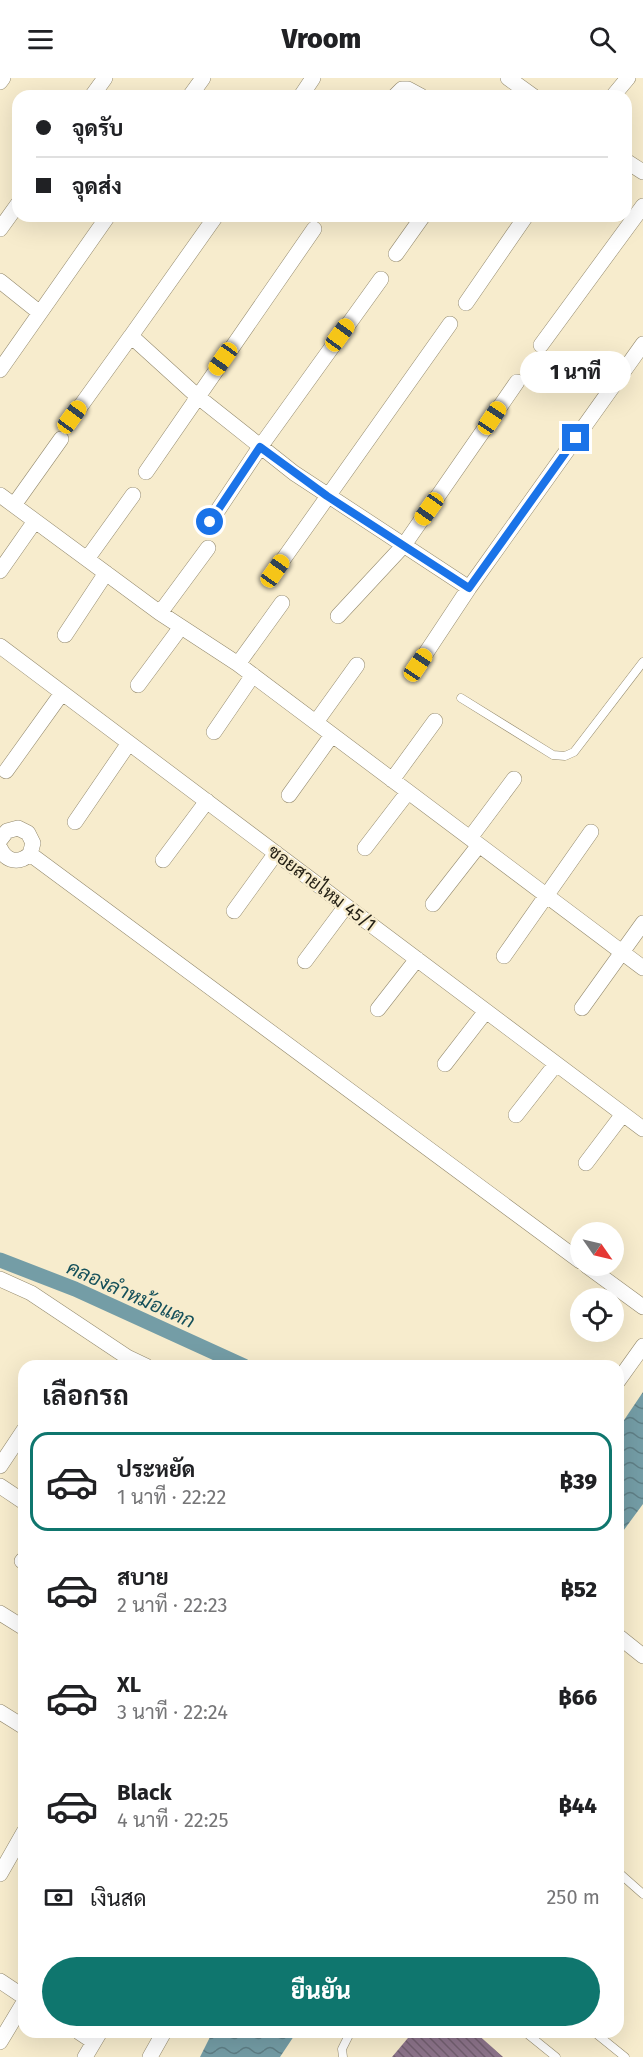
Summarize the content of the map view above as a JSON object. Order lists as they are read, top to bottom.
{
  "streets": {
    "street": ["ซอยสายไหม 45/1"]
  },
  "water": ["คลองลำหม้อแตก"],
  "north": "bottom right",
  "page": {
    "header": "Vroom",
    "banner": ["จุดรับ", "จุดส่ง"],
    "bubble": "1 นาที",
    "heading": "เลือกรถ",
    "list": [
      {
        "name": "ประหยัด",
        "note": "1 นาที · 22:22",
        "value": "฿39"
      },
      {
        "name": "สบาย",
        "note": "2 นาที · 22:23",
        "value": "฿52"
      },
      {
        "name": "XL",
        "note": "3 นาที · 22:24",
        "value": "฿66"
      },
      {
        "name": "Black",
        "note": "4 นาที · 22:25",
        "value": "฿44"
      }
    ],
    "pay": ["เงินสด", "250 m"],
    "buttons": "ยืนยัน"
  }
}
